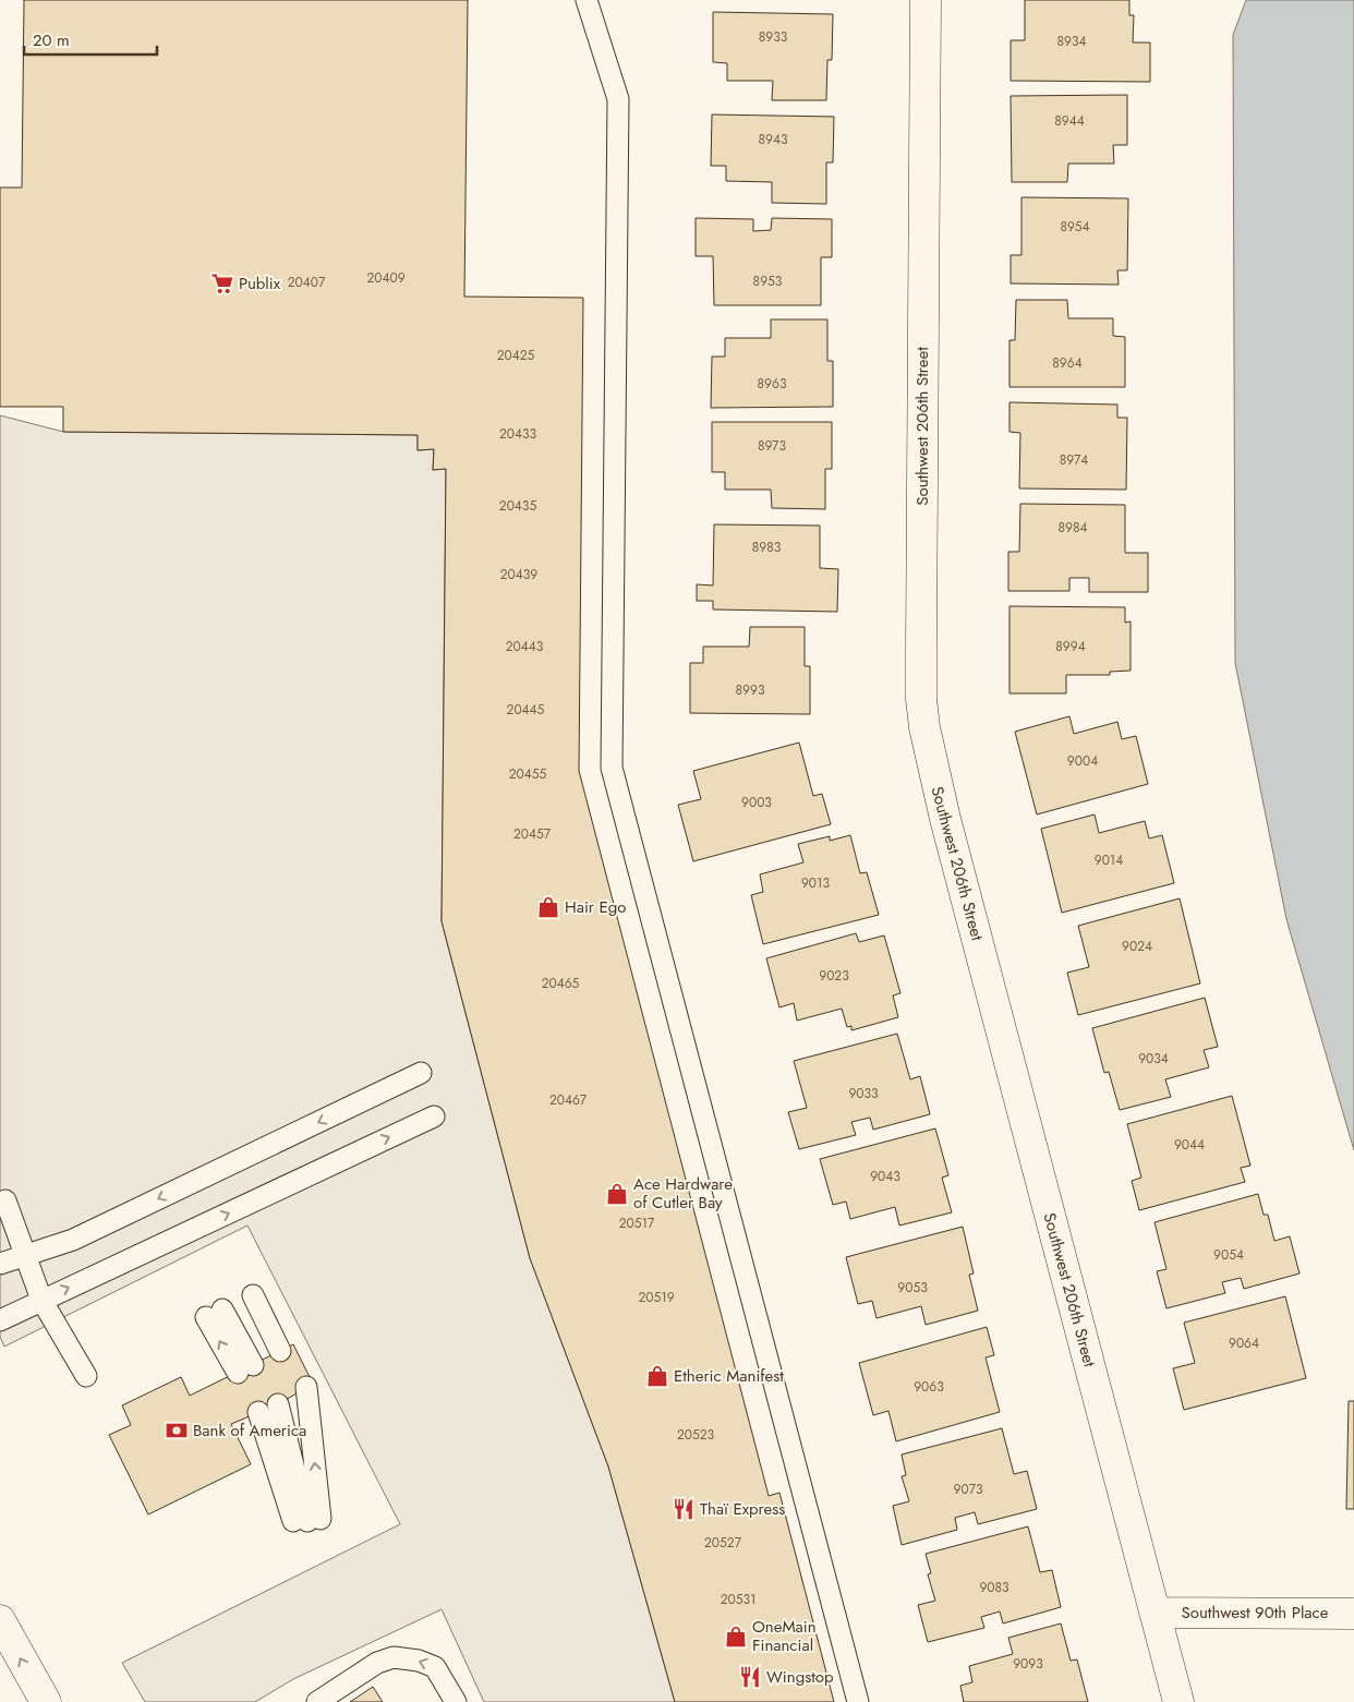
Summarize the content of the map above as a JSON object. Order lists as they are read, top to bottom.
{
  "streets": {
    "street": ["Southwest 206th Street", "Southwest 90th Place"]
  },
  "crossings": [
    ["Southwest 206th Street", "Southwest 90th Place"]
  ],
  "places": {
    "supermarket": ["Publix"],
    "shop": [
      "Hair Ego",
      "Ace Hardware of Cutler Bay",
      "Etheric Manifest",
      "OneMain Financial"
    ],
    "bank": ["Bank of America"],
    "restaurant": ["Thaï Express", "Wingstop"]
  },
  "house_numbers": [
    "8933",
    "8934",
    "8944",
    "8943",
    "8954",
    "20409",
    "8953",
    "20407",
    "20425",
    "8964",
    "8963",
    "20433",
    "8973",
    "8974",
    "20435",
    "8984",
    "8983",
    "20439",
    "20443",
    "8994",
    "8993",
    "20445",
    "9004",
    "20455",
    "9003",
    "20457",
    "9014",
    "9013",
    "9024",
    "9023",
    "20465",
    "9034",
    "9033",
    "20467",
    "9044",
    "9043",
    "20517",
    "9054",
    "9053",
    "20519",
    "9064",
    "9063",
    "20523",
    "9073",
    "20527",
    "9083",
    "20531",
    "9093"
  ],
  "scale_bar": "20 m"
}
